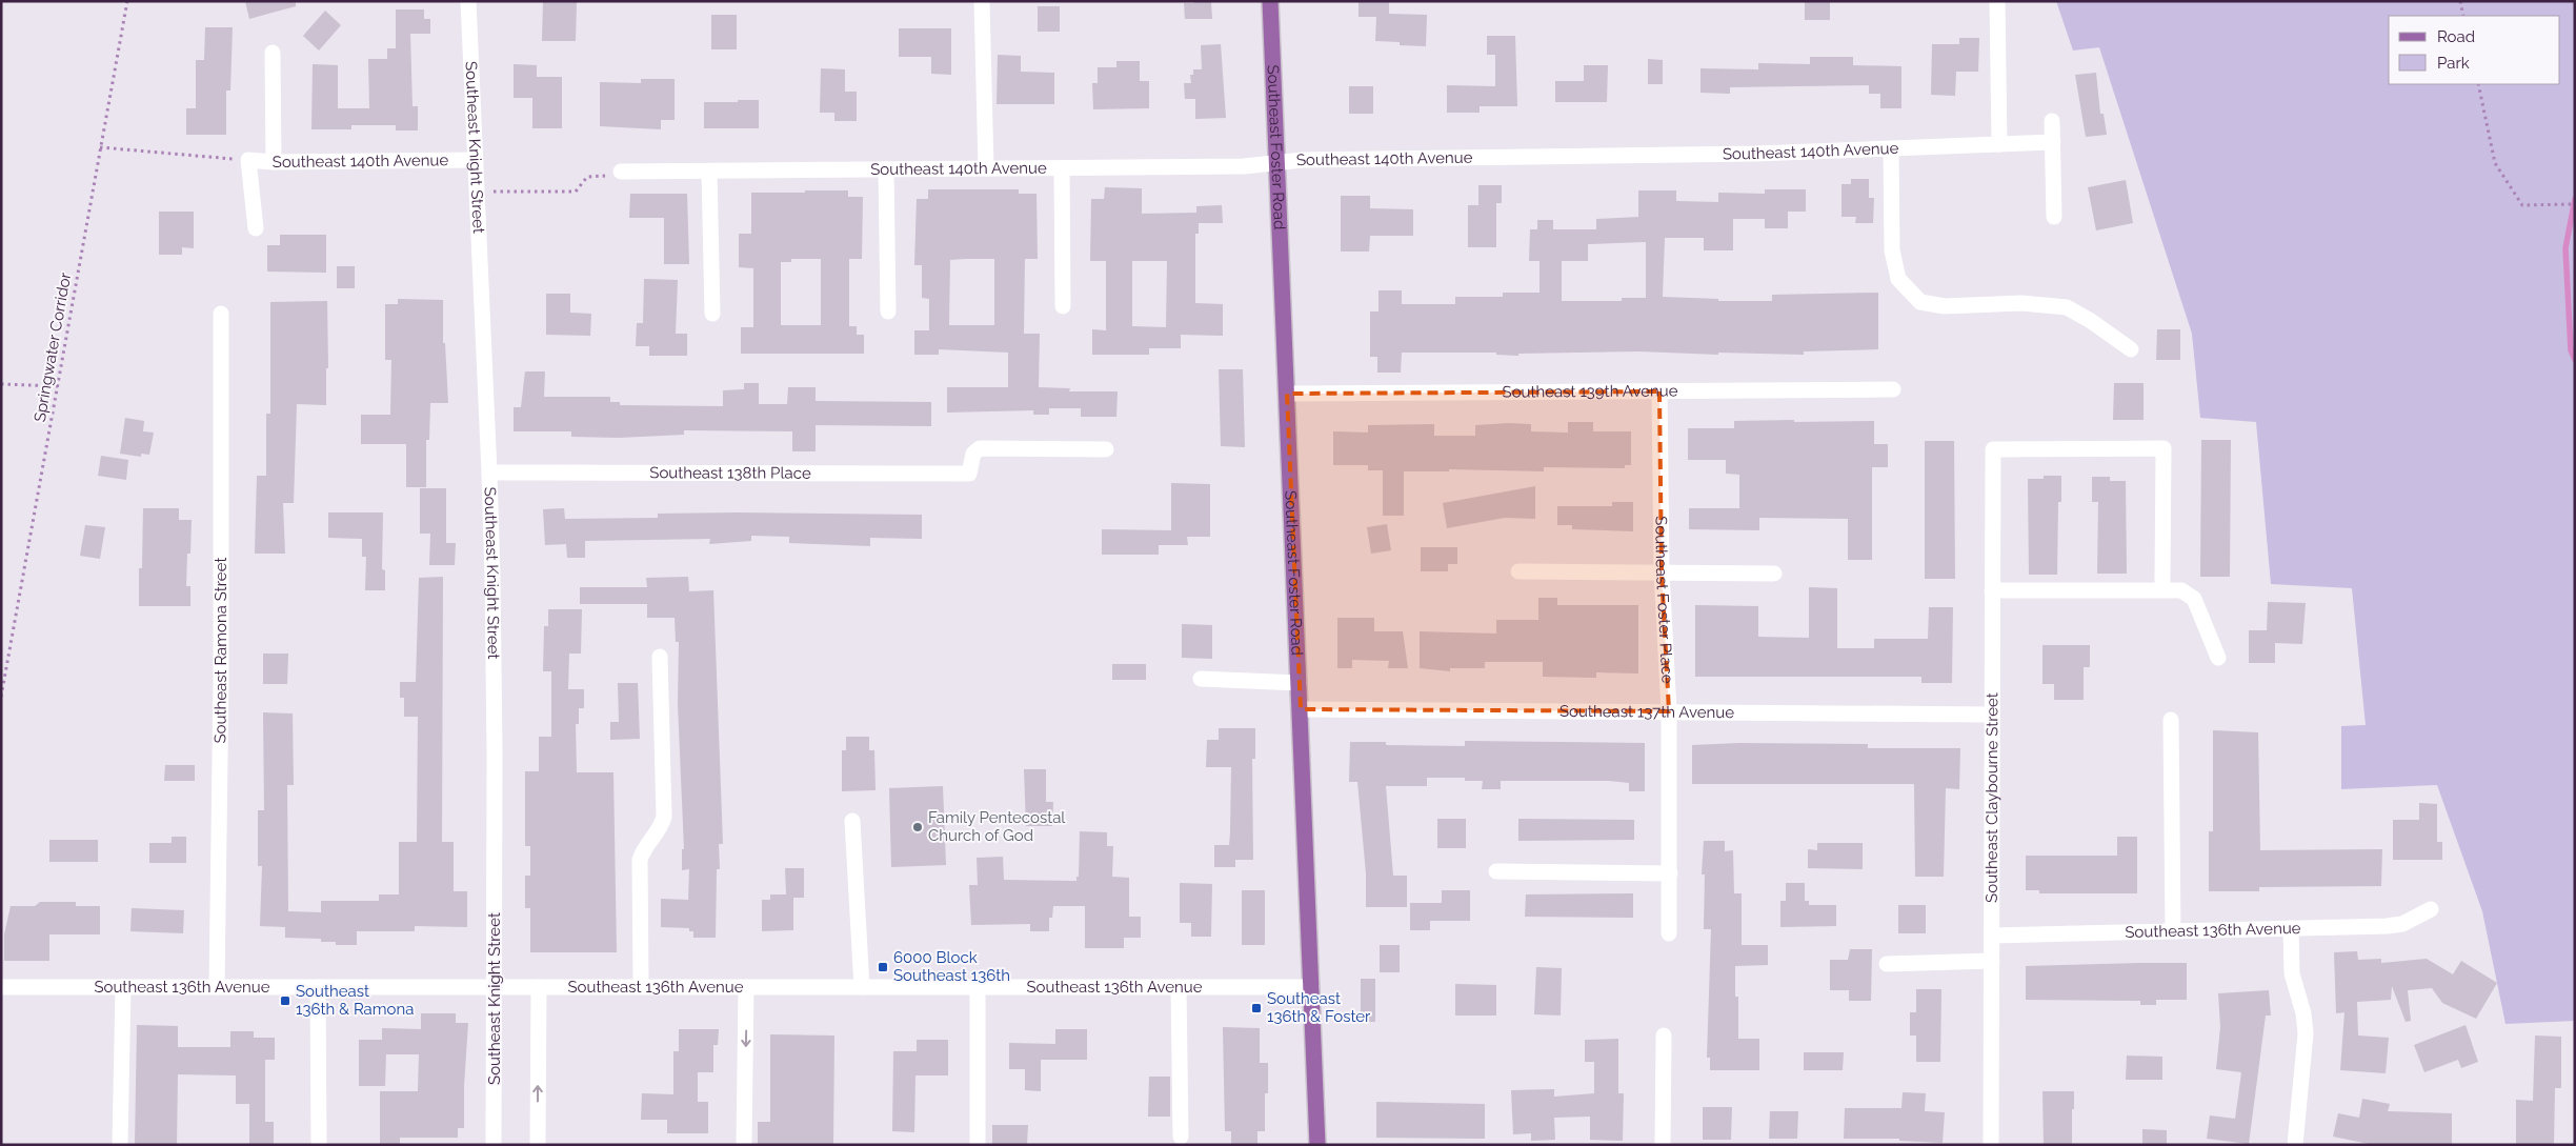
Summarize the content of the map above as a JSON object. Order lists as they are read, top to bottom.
{
  "streets": {
    "main road": ["Southeast Foster Road"],
    "street": [
      "Southeast Knight Street",
      "Southeast 140th Avenue",
      "Southeast 139th Avenue",
      "Southeast 138th Place",
      "Southeast Foster Place",
      "Southeast Ramona Street",
      "Southeast 137th Avenue",
      "Southeast Claybourne Street",
      "Southeast 136th Avenue"
    ],
    "path": ["Springwater Corridor"]
  },
  "crossings": [
    ["Southeast Knight Street", "Southeast 140th Avenue"],
    ["Southeast Knight Street", "Southeast 138th Place"],
    ["Southeast Knight Street", "Southeast 136th Avenue"],
    ["Southeast Foster Road", "Southeast 140th Avenue"],
    ["Southeast Foster Road", "Southeast 139th Avenue"],
    ["Southeast Foster Road", "Southeast 137th Avenue"],
    ["Southeast Foster Road", "Southeast 136th Avenue"],
    ["Southeast 139th Avenue", "Southeast Foster Place"],
    ["Southeast Foster Place", "Southeast 137th Avenue"],
    ["Southeast Ramona Street", "Southeast 136th Avenue"],
    ["Southeast 137th Avenue", "Southeast Claybourne Street"],
    ["Southeast Claybourne Street", "Southeast 136th Avenue"]
  ],
  "places": {
    "other": ["Family Pentecostal Church of God"],
    "transit": ["6000 Block Southeast 136th", "Southeast 136th & Ramona", "Southeast 136th & Foster"]
  },
  "legend": ["Road", "Park"]
}
